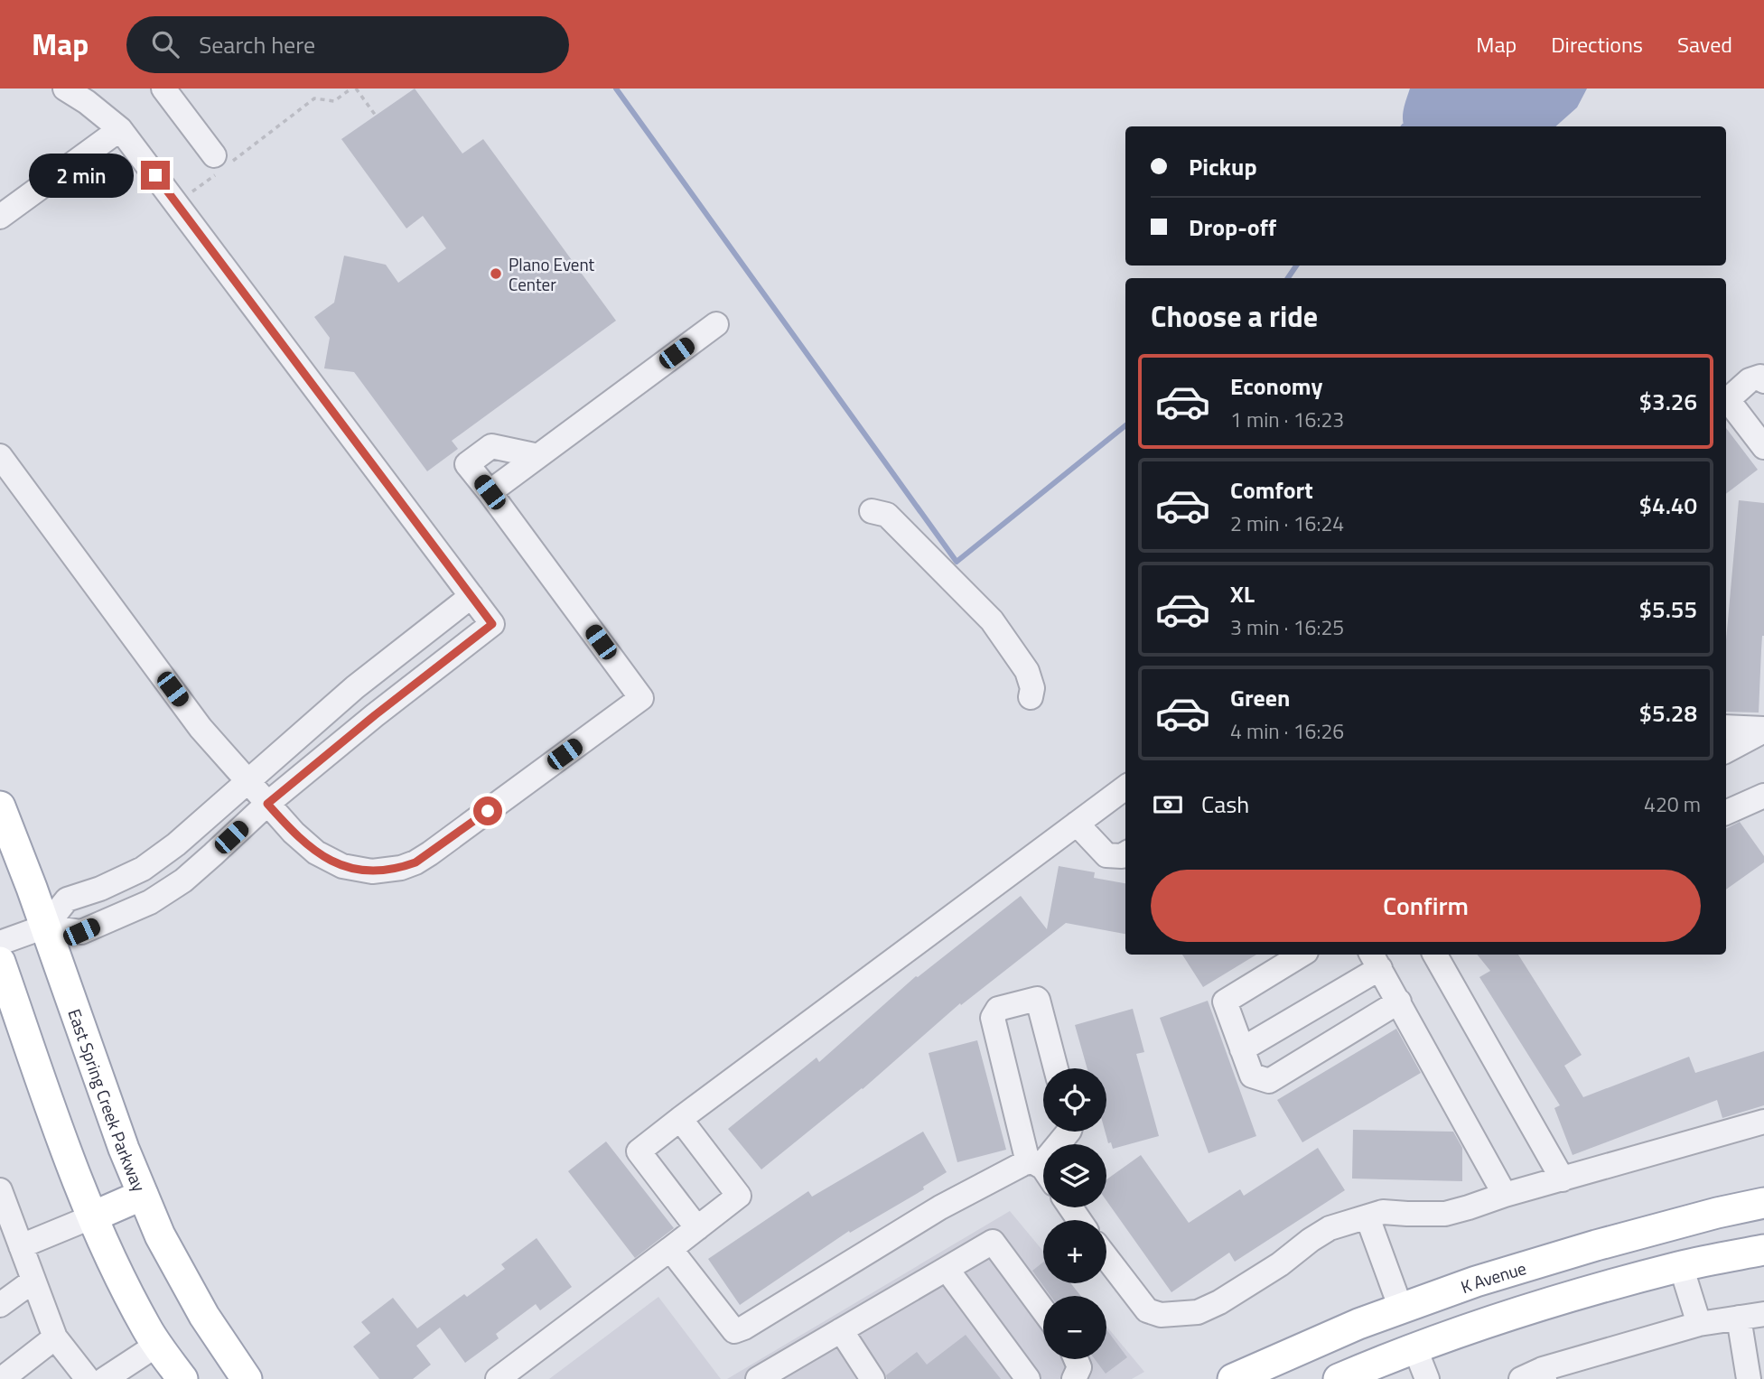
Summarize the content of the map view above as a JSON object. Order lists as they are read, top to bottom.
{
  "streets": {
    "main road": ["East Spring Creek Parkway", "K Avenue"]
  },
  "places": ["Plano Event Center"],
  "page": {
    "header": "Map",
    "search": "Search here",
    "nav": ["Map", "Directions", "Saved"],
    "banner": ["Pickup", "Drop-off"],
    "bubble": "2 min",
    "heading": "Choose a ride",
    "list": [
      {
        "name": "Economy",
        "note": "1 min · 16:23",
        "value": "$3.26"
      },
      {
        "name": "Comfort",
        "note": "2 min · 16:24",
        "value": "$4.40"
      },
      {
        "name": "XL",
        "note": "3 min · 16:25",
        "value": "$5.55"
      },
      {
        "name": "Green",
        "note": "4 min · 16:26",
        "value": "$5.28"
      }
    ],
    "pay": ["Cash", "420 m"],
    "buttons": "Confirm",
    "map_buttons": ["+", "−"]
  }
}
